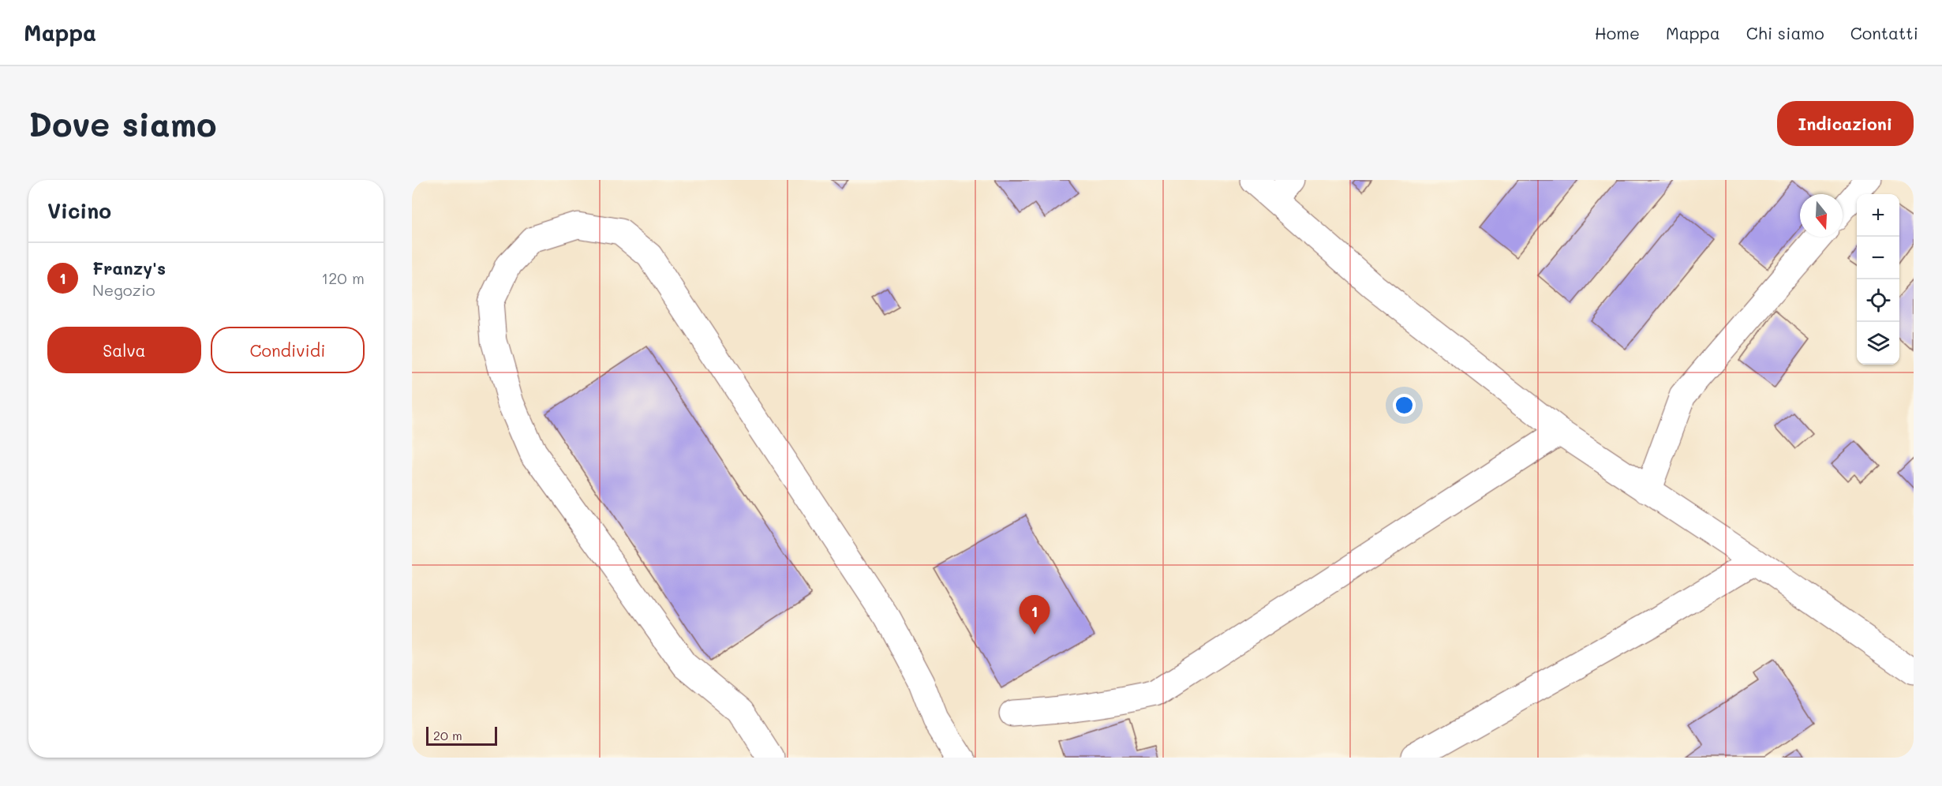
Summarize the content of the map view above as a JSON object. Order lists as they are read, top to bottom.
{
  "scale_bar": "20 m",
  "north": "bottom",
  "page": {
    "header": "Mappa",
    "nav": [
      "Home",
      "Mappa",
      "Chi siamo",
      "Contatti"
    ],
    "buttons": [
      "Indicazioni",
      ["Salva", "Condividi"]
    ],
    "title": "Dove siamo",
    "heading": "Vicino",
    "map_buttons": ["+", "−"],
    "list": [
      {
        "mark": "1",
        "name": "Franzy's",
        "note": "Negozio",
        "value": "120 m"
      }
    ],
    "pins": "1",
    "scale": "20 m"
  }
}
